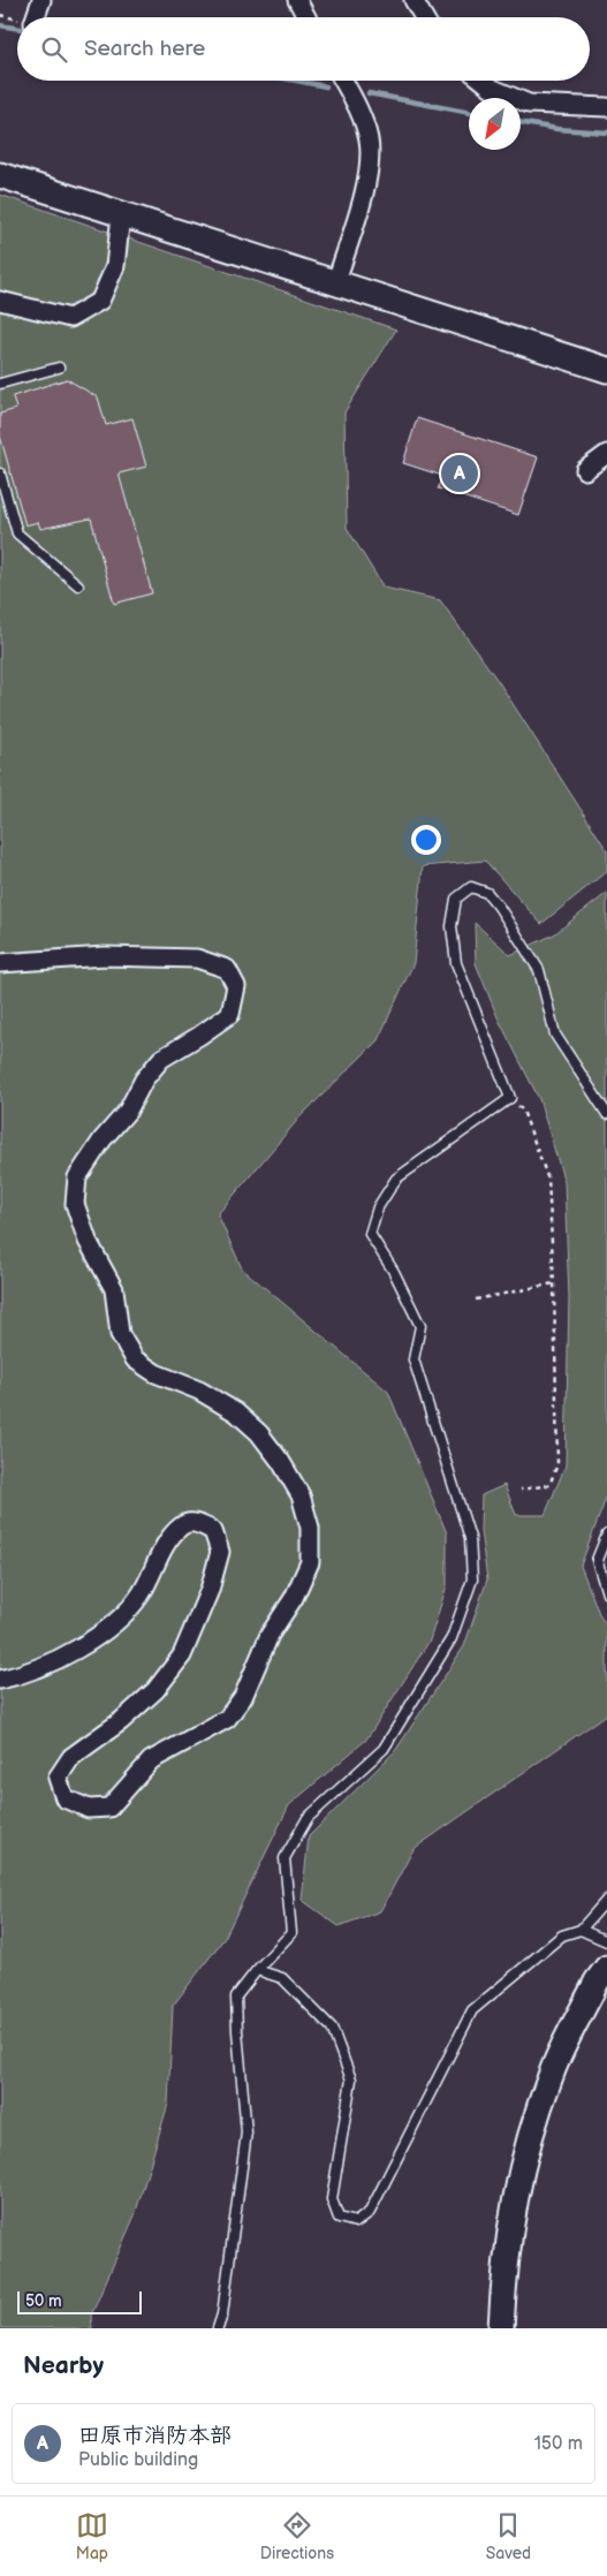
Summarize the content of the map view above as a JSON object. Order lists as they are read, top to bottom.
{
  "scale_bar": "50 m",
  "north": "bottom left",
  "page": {
    "search": "Search here",
    "pins": "A",
    "scale": "50 m",
    "heading": "Nearby",
    "list": [
      {
        "mark": "A",
        "name": "田原市消防本部",
        "note": "Public building",
        "value": "150 m"
      }
    ],
    "nav": ["Map", "Directions", "Saved"]
  }
}
